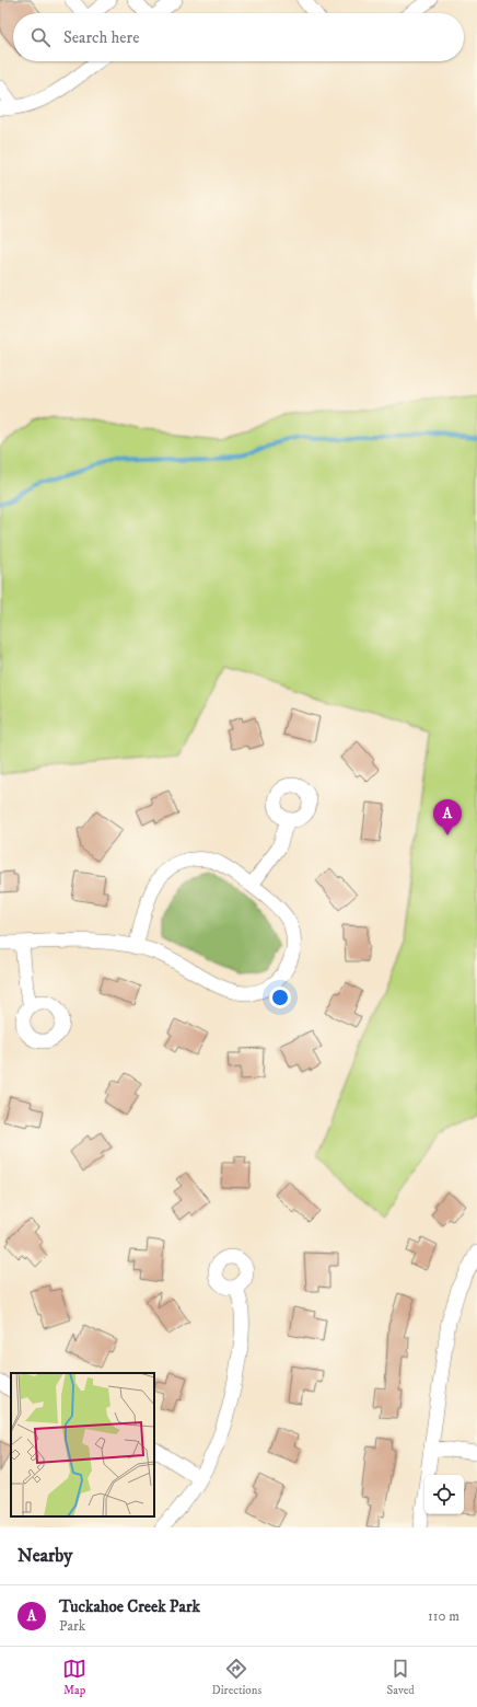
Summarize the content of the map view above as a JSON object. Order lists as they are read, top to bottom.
{
  "page": {
    "search": "Search here",
    "pins": "A",
    "heading": "Nearby",
    "list": [
      {
        "mark": "A",
        "name": "Tuckahoe Creek Park",
        "note": "Park",
        "value": "110 m"
      }
    ],
    "nav": ["Map", "Directions", "Saved"]
  }
}
